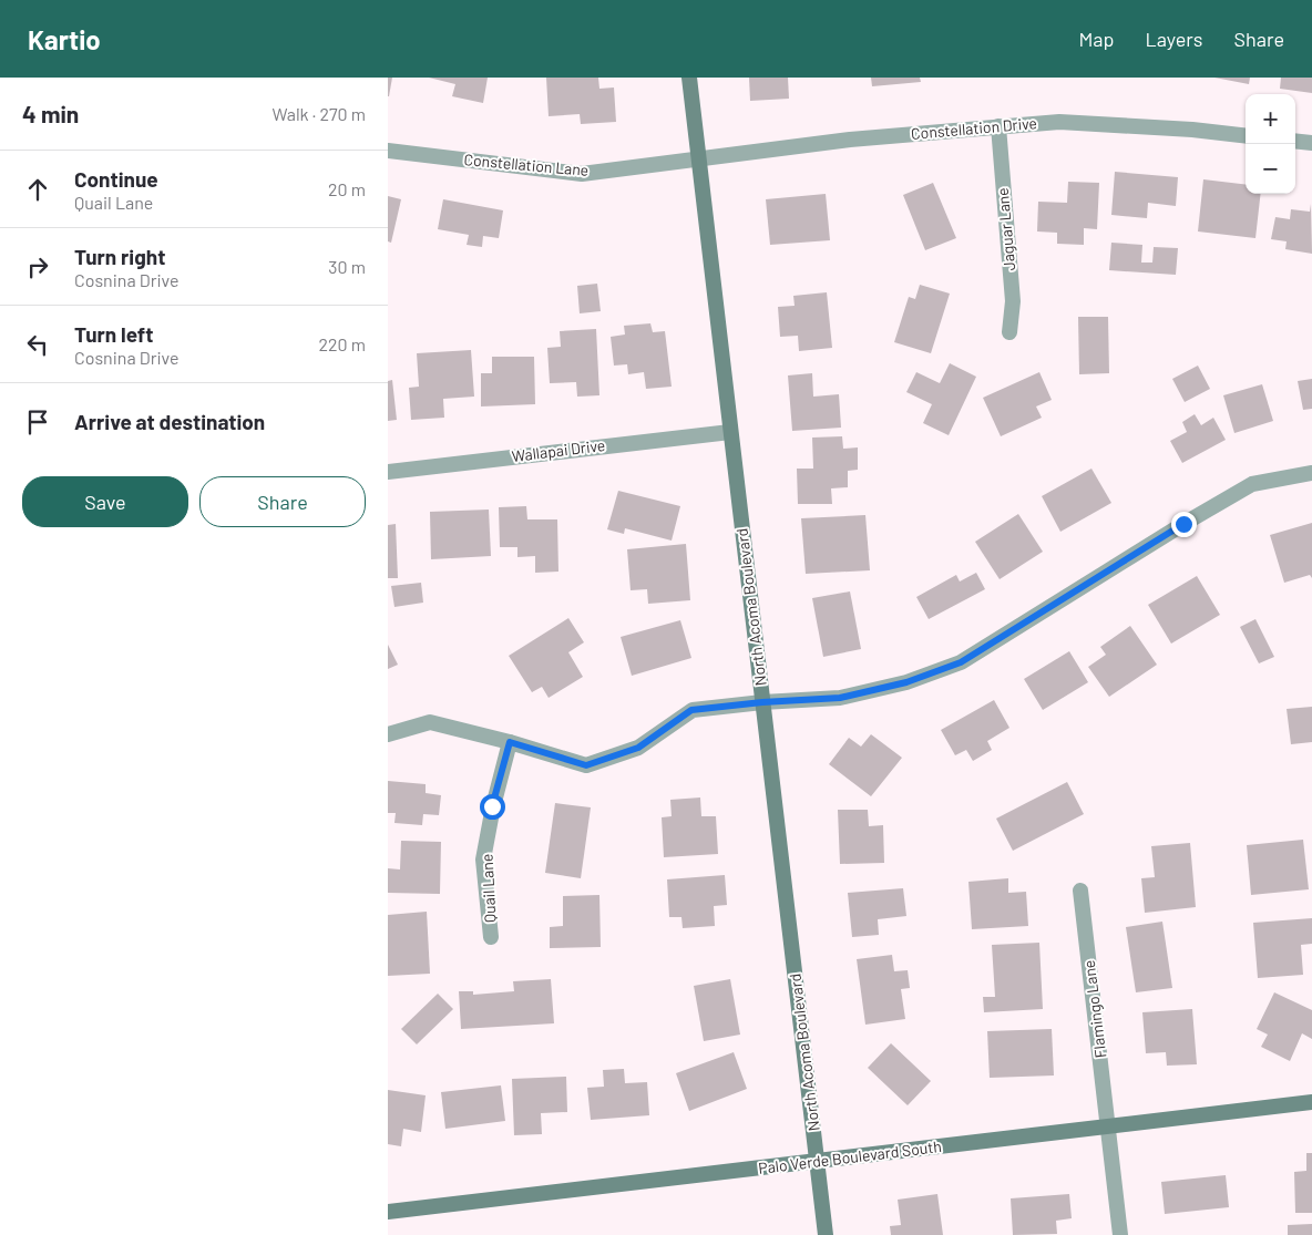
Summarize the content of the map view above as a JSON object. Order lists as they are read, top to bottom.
{
  "streets": {
    "main road": ["North Acoma Boulevard", "Palo Verde Boulevard South"],
    "street": [
      "Constellation Drive",
      "Constellation Lane",
      "Jaguar Lane",
      "Wallapai Drive",
      "Quail Lane",
      "Flamingo Lane"
    ]
  },
  "crossings": [
    ["Constellation Drive", "Constellation Lane"],
    ["Constellation Drive", "Jaguar Lane"],
    ["Constellation Drive", "North Acoma Boulevard"],
    ["Constellation Lane", "North Acoma Boulevard"],
    ["Wallapai Drive", "North Acoma Boulevard"],
    ["North Acoma Boulevard", "Palo Verde Boulevard South"],
    ["Flamingo Lane", "Palo Verde Boulevard South"]
  ],
  "page": {
    "header": "Kartio",
    "nav": ["Map", "Layers", "Share"],
    "heading": ["4 min", "Walk · 270 m"],
    "map_buttons": ["+", "−"],
    "list": [
      ["Continue", "Quail Lane", "20 m"],
      ["Turn right", "Cosnina Drive", "30 m"],
      ["Turn left", "Cosnina Drive", "220 m"],
      "Arrive at destination"
    ],
    "buttons": ["Save", "Share"]
  }
}
